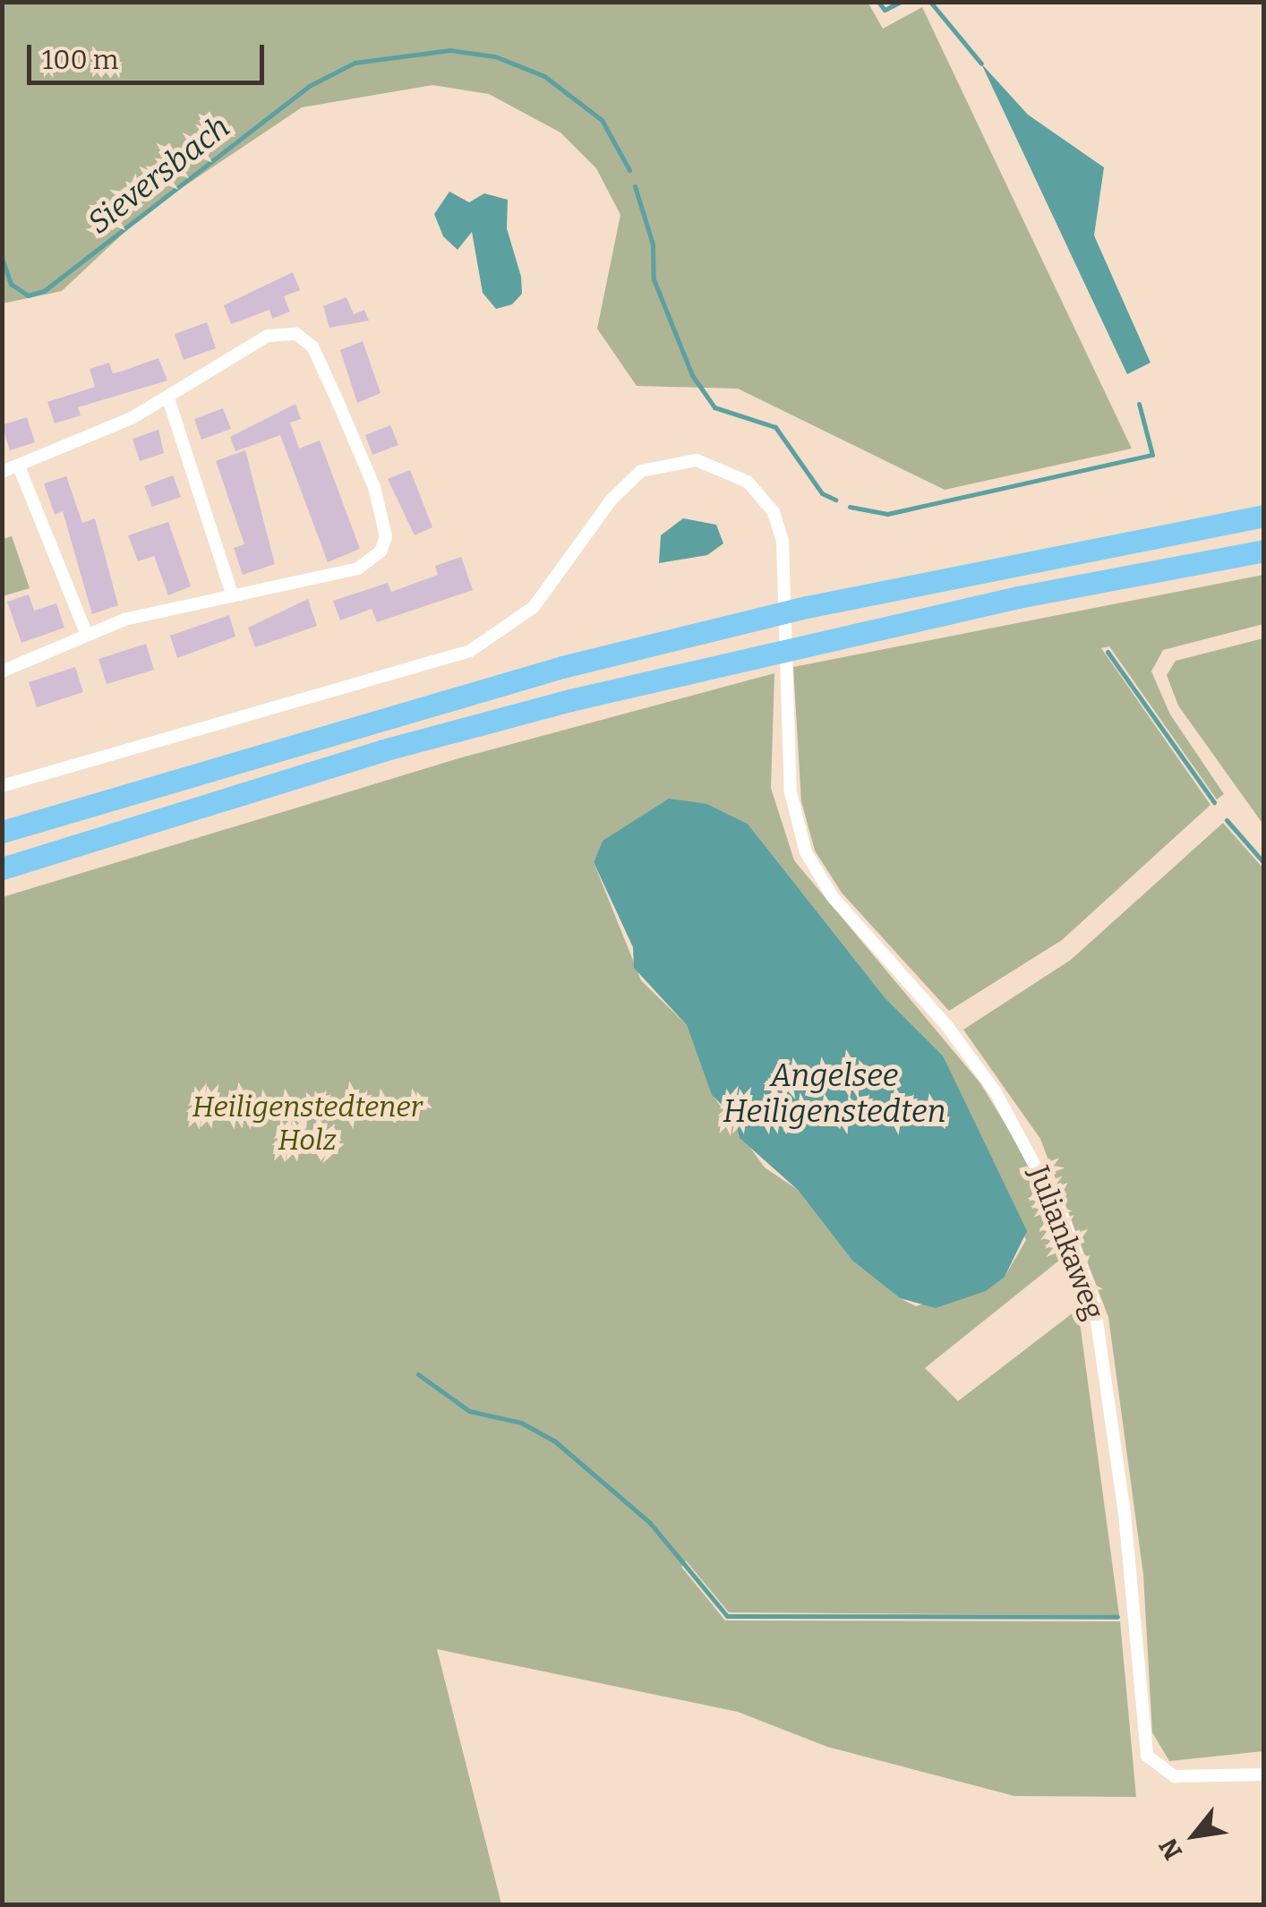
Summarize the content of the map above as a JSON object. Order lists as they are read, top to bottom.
{
  "streets": {
    "street": ["Juliankaweg"]
  },
  "water": ["Sieversbach", "Angelsee Heiligenstedten"],
  "parks": ["Heiligenstedtener Holz"],
  "scale_bar": "100 m",
  "north": "bottom left"
}
